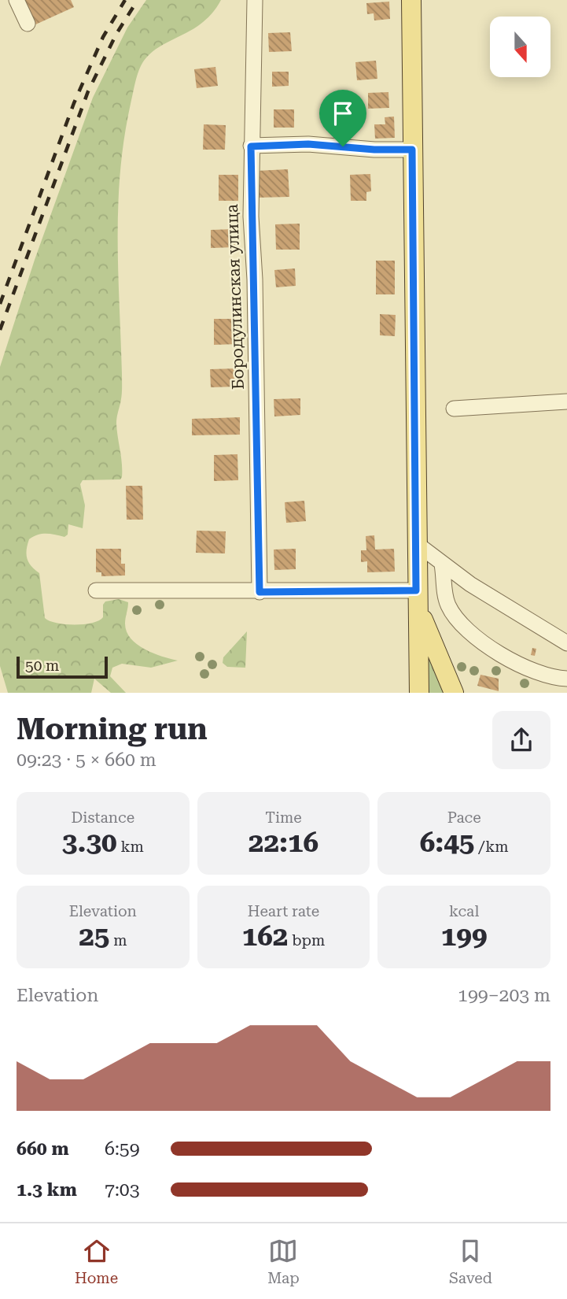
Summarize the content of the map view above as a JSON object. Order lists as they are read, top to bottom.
{
  "streets": {
    "street": ["Бородулинская улица"]
  },
  "scale_bar": "50 m",
  "north": "bottom",
  "page": {
    "scale": "50 m",
    "heading": ["Morning run", "09:23 · 5 × 660 m"],
    "stats": [
      ["Distance", "3.30 km"],
      ["Time", "22:16"],
      ["Pace", "6:45 /km"],
      ["Elevation", "25 m"],
      ["Heart rate", "162 bpm"],
      ["kcal", "199"]
    ],
    "chart": ["Elevation", "199–203 m"],
    "list": [
      {
        "name": "660 m",
        "note": "6:59"
      },
      {
        "name": "1.3 km",
        "note": "7:03"
      }
    ],
    "tabs": ["Home", "Map", "Saved"]
  }
}
